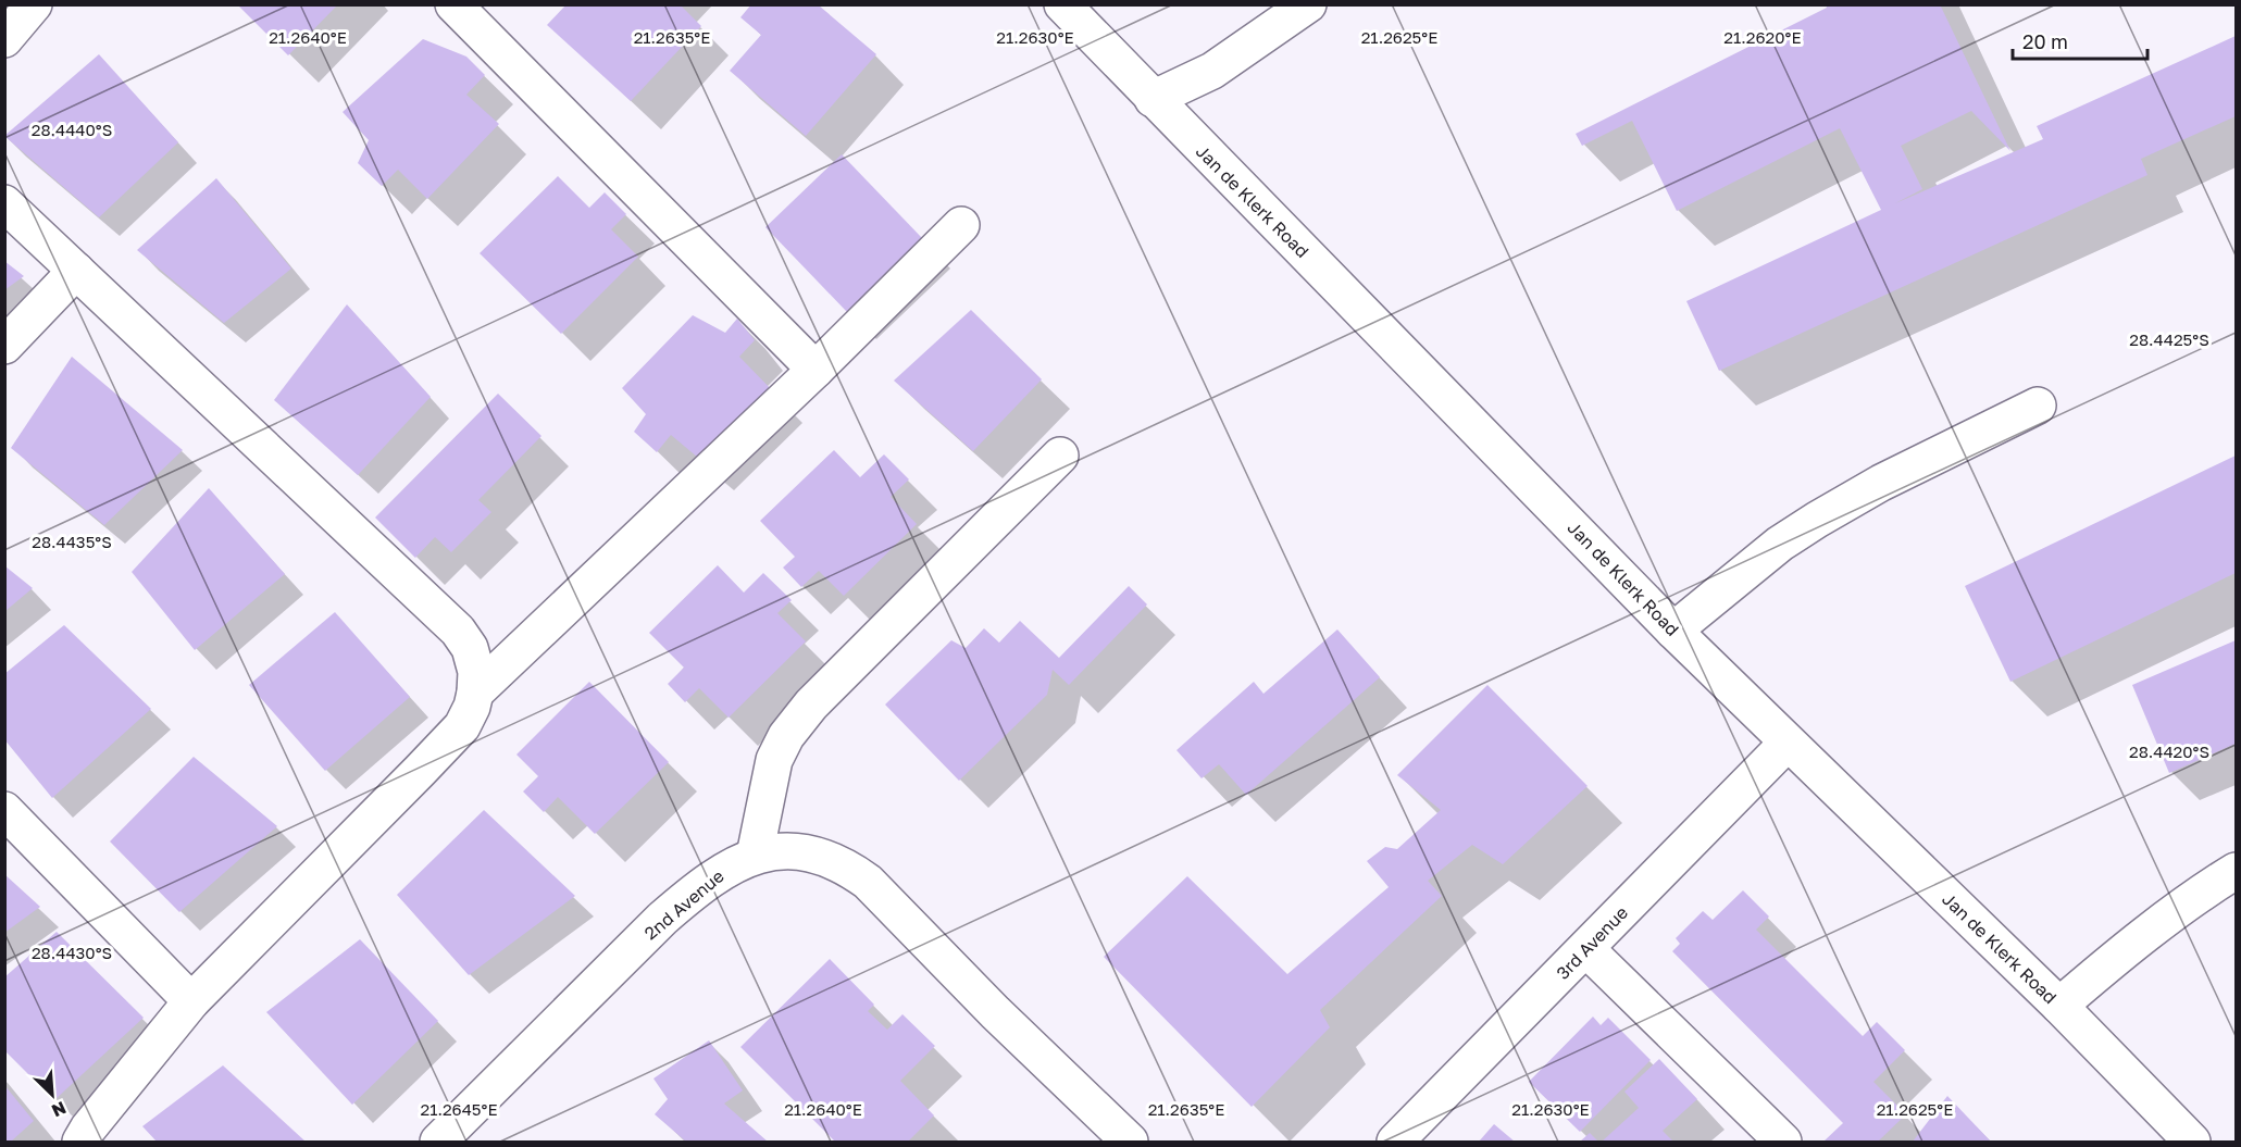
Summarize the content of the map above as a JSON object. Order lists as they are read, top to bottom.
{
  "streets": {
    "street": ["Jan de Klerk Road", "2nd Avenue", "3rd Avenue"]
  },
  "crossings": [
    ["Jan de Klerk Road", "3rd Avenue"]
  ],
  "scale_bar": "20 m",
  "north": "bottom right",
  "coordinates": [
    "21.2640°E",
    "21.2635°E",
    "21.2630°E",
    "21.2625°E",
    "21.2620°E",
    "28.4440°S",
    "28.4425°S",
    "28.4435°S",
    "28.4420°S",
    "28.4430°S",
    "21.2645°E"
  ]
}
